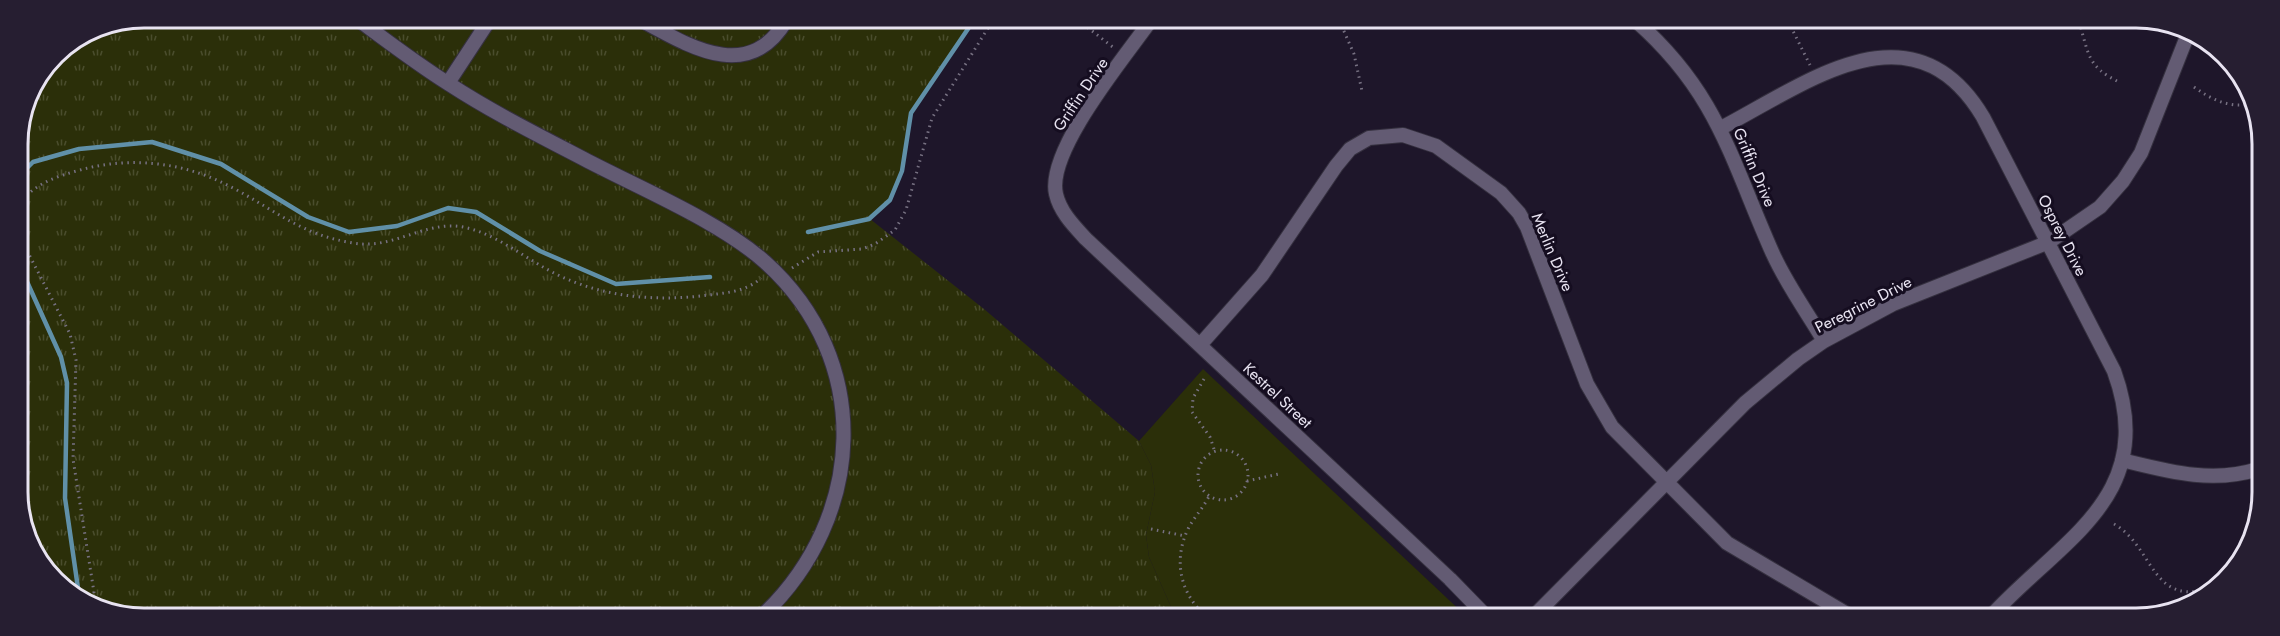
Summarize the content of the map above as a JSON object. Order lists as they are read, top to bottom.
{
  "streets": {
    "street": [
      "Griffin Drive",
      "Osprey Drive",
      "Merlin Drive",
      "Peregrine Drive",
      "Kestrel Street"
    ]
  },
  "crossings": [
    ["Griffin Drive", "Osprey Drive"],
    ["Griffin Drive", "Peregrine Drive"],
    ["Griffin Drive", "Kestrel Street"],
    ["Osprey Drive", "Peregrine Drive"],
    ["Merlin Drive", "Peregrine Drive"],
    ["Merlin Drive", "Kestrel Street"]
  ]
}
